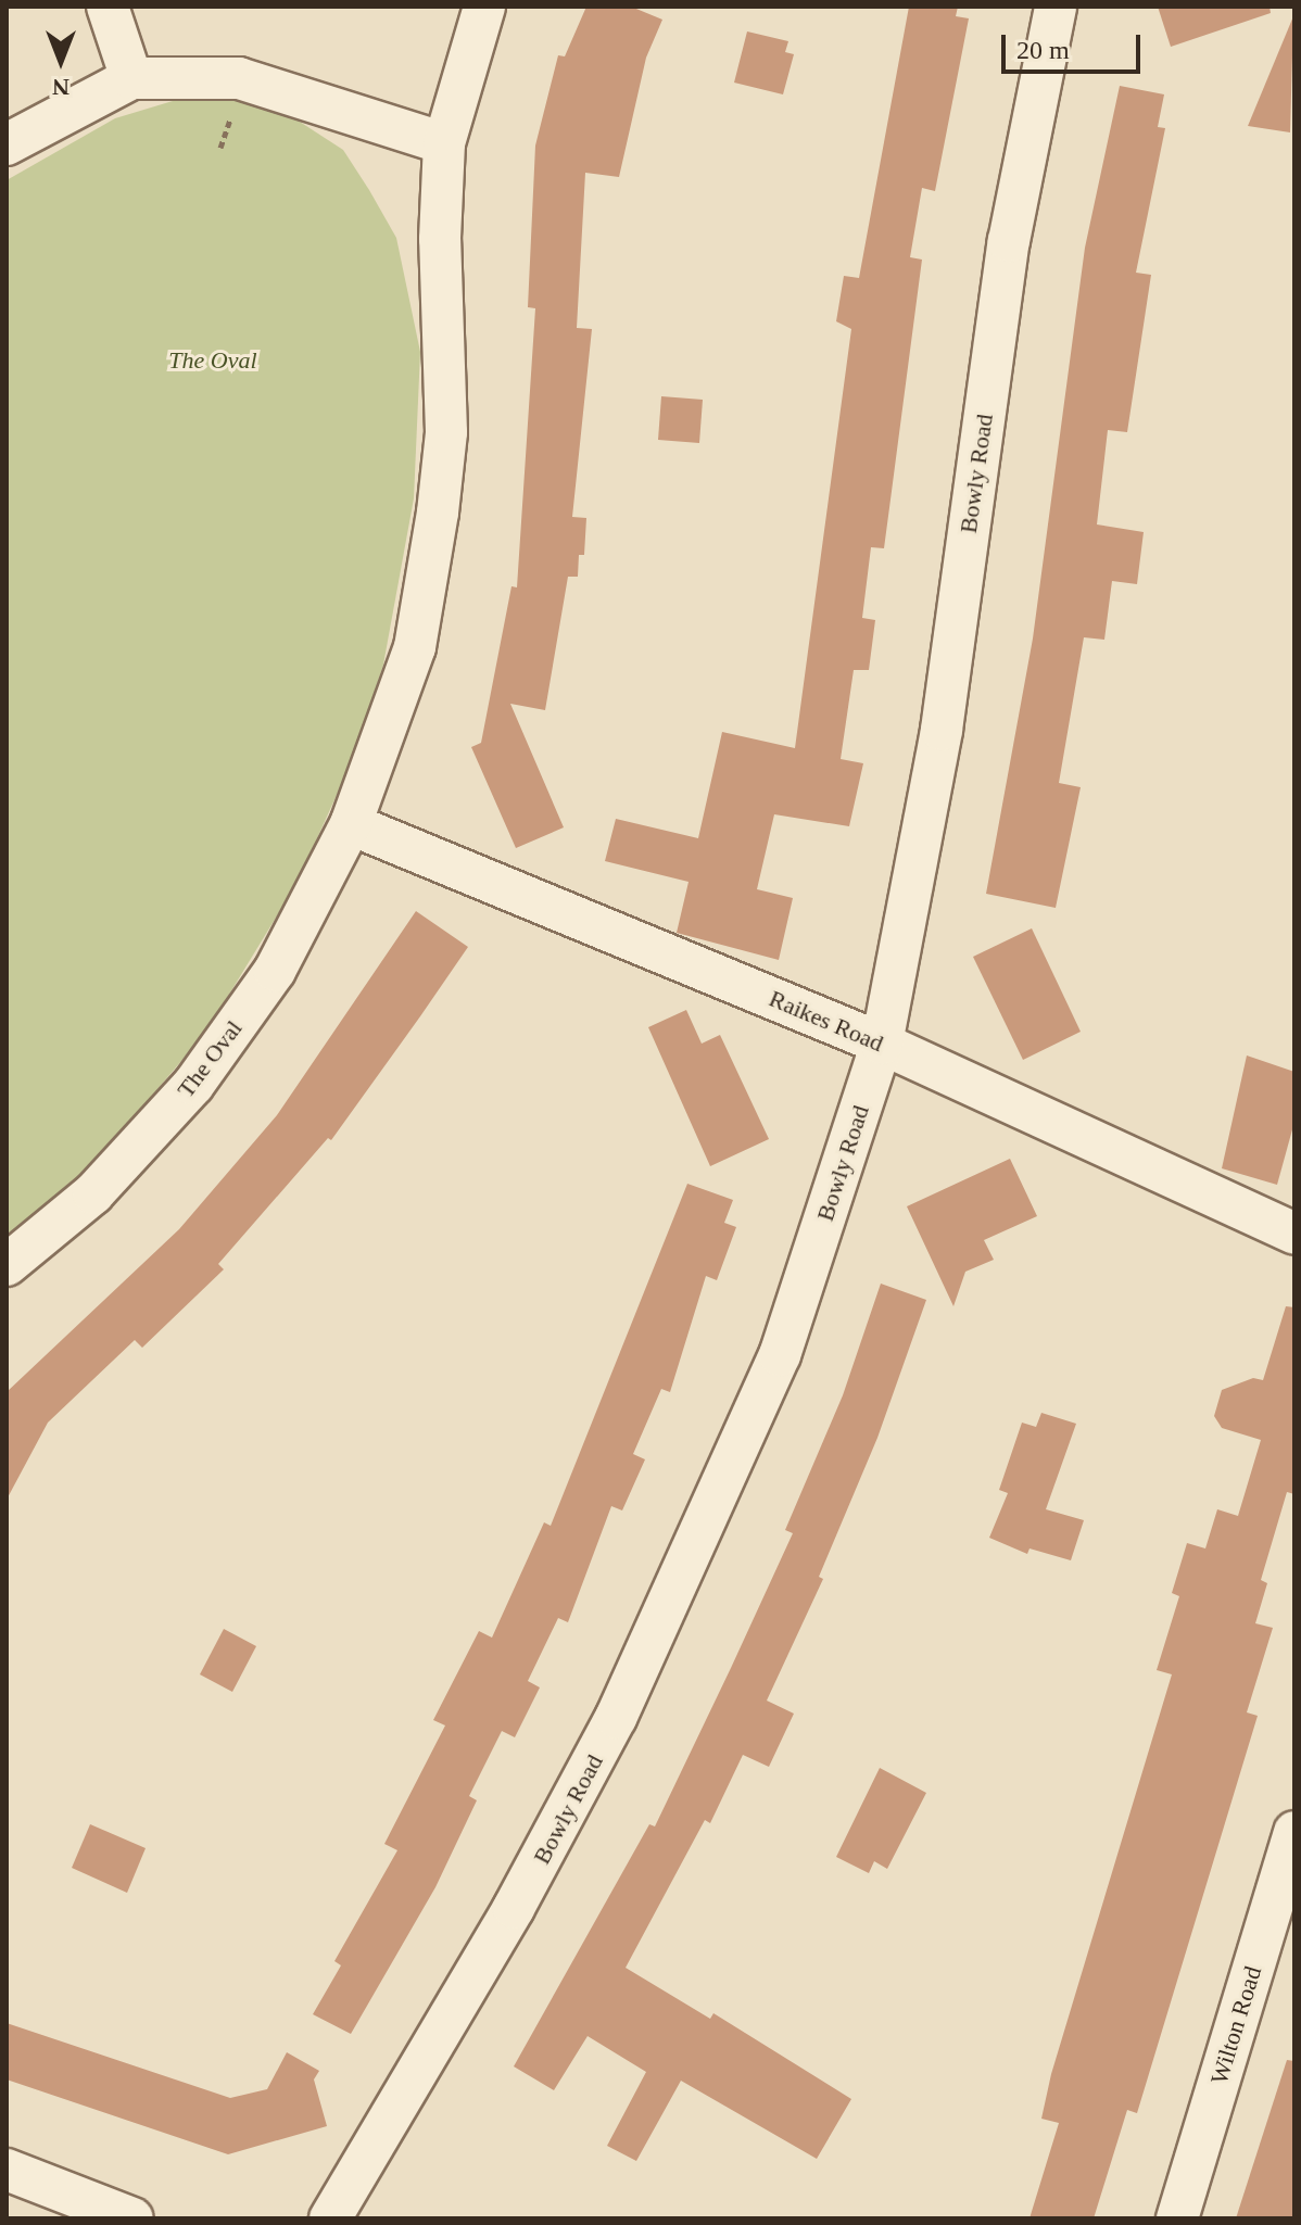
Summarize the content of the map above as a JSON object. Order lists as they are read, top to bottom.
{
  "streets": {
    "street": [
      "Bowly Road",
      "Raikes Road",
      "The Oval",
      "Wilton Road"
    ]
  },
  "crossings": [
    ["Bowly Road", "Raikes Road"],
    ["Raikes Road", "The Oval"]
  ],
  "parks": ["The Oval"],
  "scale_bar": "20 m",
  "north": "bottom"
}
